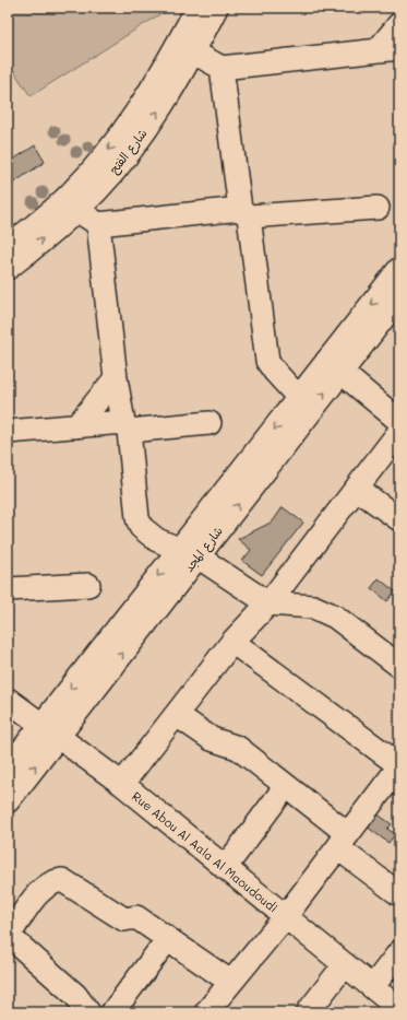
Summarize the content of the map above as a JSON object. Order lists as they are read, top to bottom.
{
  "streets": {
    "main road": ["شارع المجد"],
    "street": ["شارع الفتح", "Rue Abou Al Aala Al Maoudoudi"]
  },
  "crossings": [
    ["شارع المجد", "Rue Abou Al Aala Al Maoudoudi"]
  ]
}
